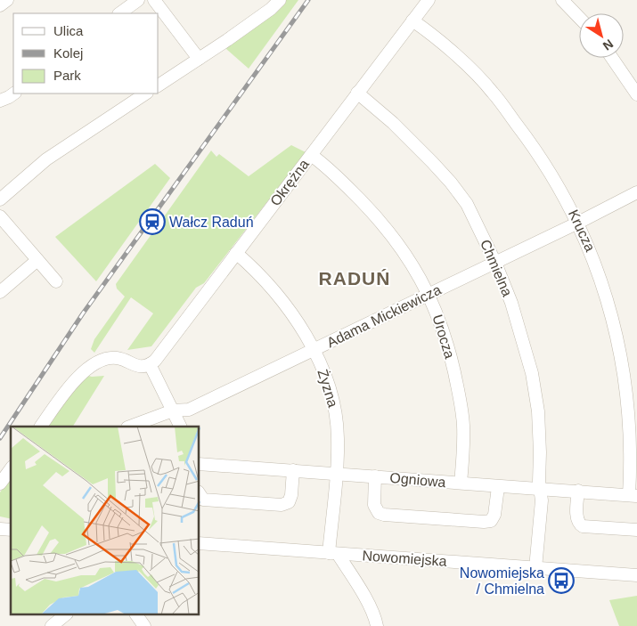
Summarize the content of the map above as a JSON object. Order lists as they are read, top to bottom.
{
  "streets": {
    "street": [
      "Okrężna",
      "Krucza",
      "Chmielna",
      "Adama Mickiewicza",
      "Urocza",
      "Żyzna",
      "Ogniowa",
      "Nowomiejska"
    ]
  },
  "crossings": [
    ["Okrężna", "Krucza"],
    ["Okrężna", "Chmielna"],
    ["Okrężna", "Urocza"],
    ["Okrężna", "Żyzna"],
    ["Krucza", "Adama Mickiewicza"],
    ["Krucza", "Ogniowa"],
    ["Chmielna", "Adama Mickiewicza"],
    ["Chmielna", "Ogniowa"],
    ["Chmielna", "Nowomiejska"],
    ["Adama Mickiewicza", "Urocza"],
    ["Adama Mickiewicza", "Żyzna"],
    ["Urocza", "Ogniowa"],
    ["Żyzna", "Ogniowa"],
    ["Żyzna", "Nowomiejska"]
  ],
  "districts": ["RADUŃ"],
  "places": {
    "station": ["Wałcz Raduń"],
    "bus stop": ["Nowomiejska / Chmielna"]
  },
  "legend": ["Ulica", "Kolej", "Park"],
  "north": "bottom right"
}
